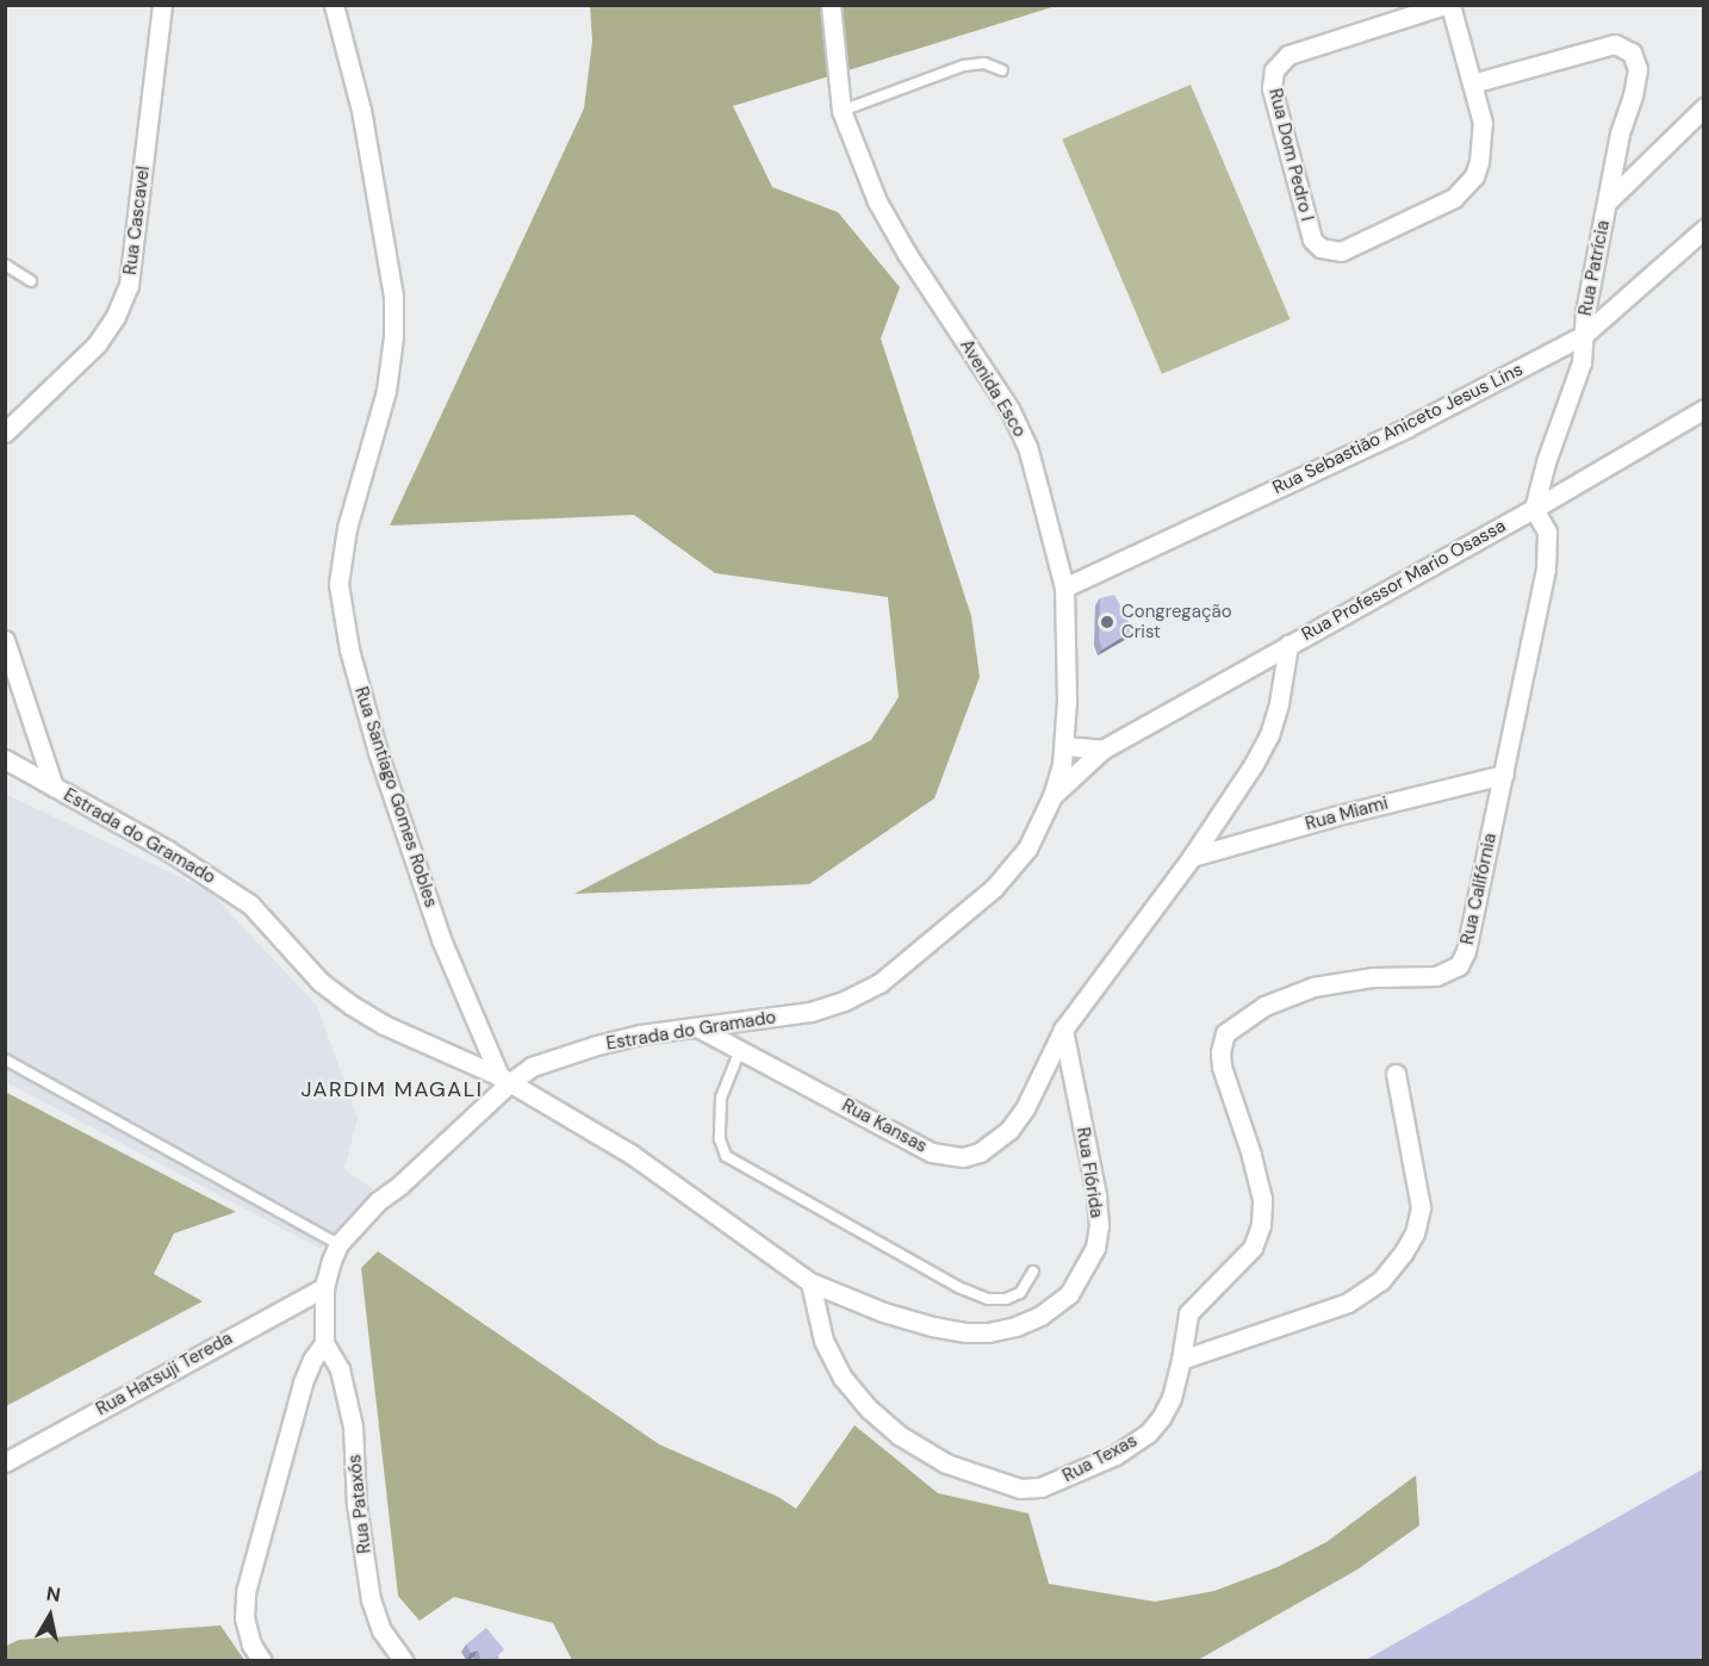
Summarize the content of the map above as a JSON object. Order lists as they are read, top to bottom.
{
  "streets": {
    "street": [
      "Rua Dom Pedro I",
      "Rua Cascavel",
      "Rua Patrícia",
      "Avenida Esco",
      "Rua Sebastião Aniceto Jesus Lins",
      "Rua Professor Mario Osassa",
      "Rua Santiago Gomes Robles",
      "Rua Miami",
      "Estrada do Gramado",
      "Rua Califórnia",
      "Rua Kansas",
      "Rua Flórida",
      "Rua Hatsuji Tereda",
      "Rua Texas",
      "Rua Pataxós"
    ]
  },
  "crossings": [
    ["Rua Dom Pedro I", "Rua Patrícia"],
    ["Rua Patrícia", "Rua Sebastião Aniceto Jesus Lins"],
    ["Rua Patrícia", "Rua Professor Mario Osassa"],
    ["Rua Patrícia", "Rua Califórnia"],
    ["Avenida Esco", "Rua Sebastião Aniceto Jesus Lins"],
    ["Avenida Esco", "Rua Professor Mario Osassa"],
    ["Avenida Esco", "Estrada do Gramado"],
    ["Rua Professor Mario Osassa", "Estrada do Gramado"],
    ["Rua Professor Mario Osassa", "Rua Califórnia"],
    ["Rua Santiago Gomes Robles", "Estrada do Gramado"],
    ["Rua Santiago Gomes Robles", "Rua Flórida"],
    ["Rua Miami", "Rua Califórnia"],
    ["Estrada do Gramado", "Rua Kansas"],
    ["Estrada do Gramado", "Rua Flórida"],
    ["Rua Califórnia", "Rua Texas"],
    ["Rua Kansas", "Rua Flórida"],
    ["Rua Flórida", "Rua Texas"]
  ],
  "districts": ["JARDIM MAGALI"],
  "places": ["Congregação Crist"],
  "north": "top"
}
